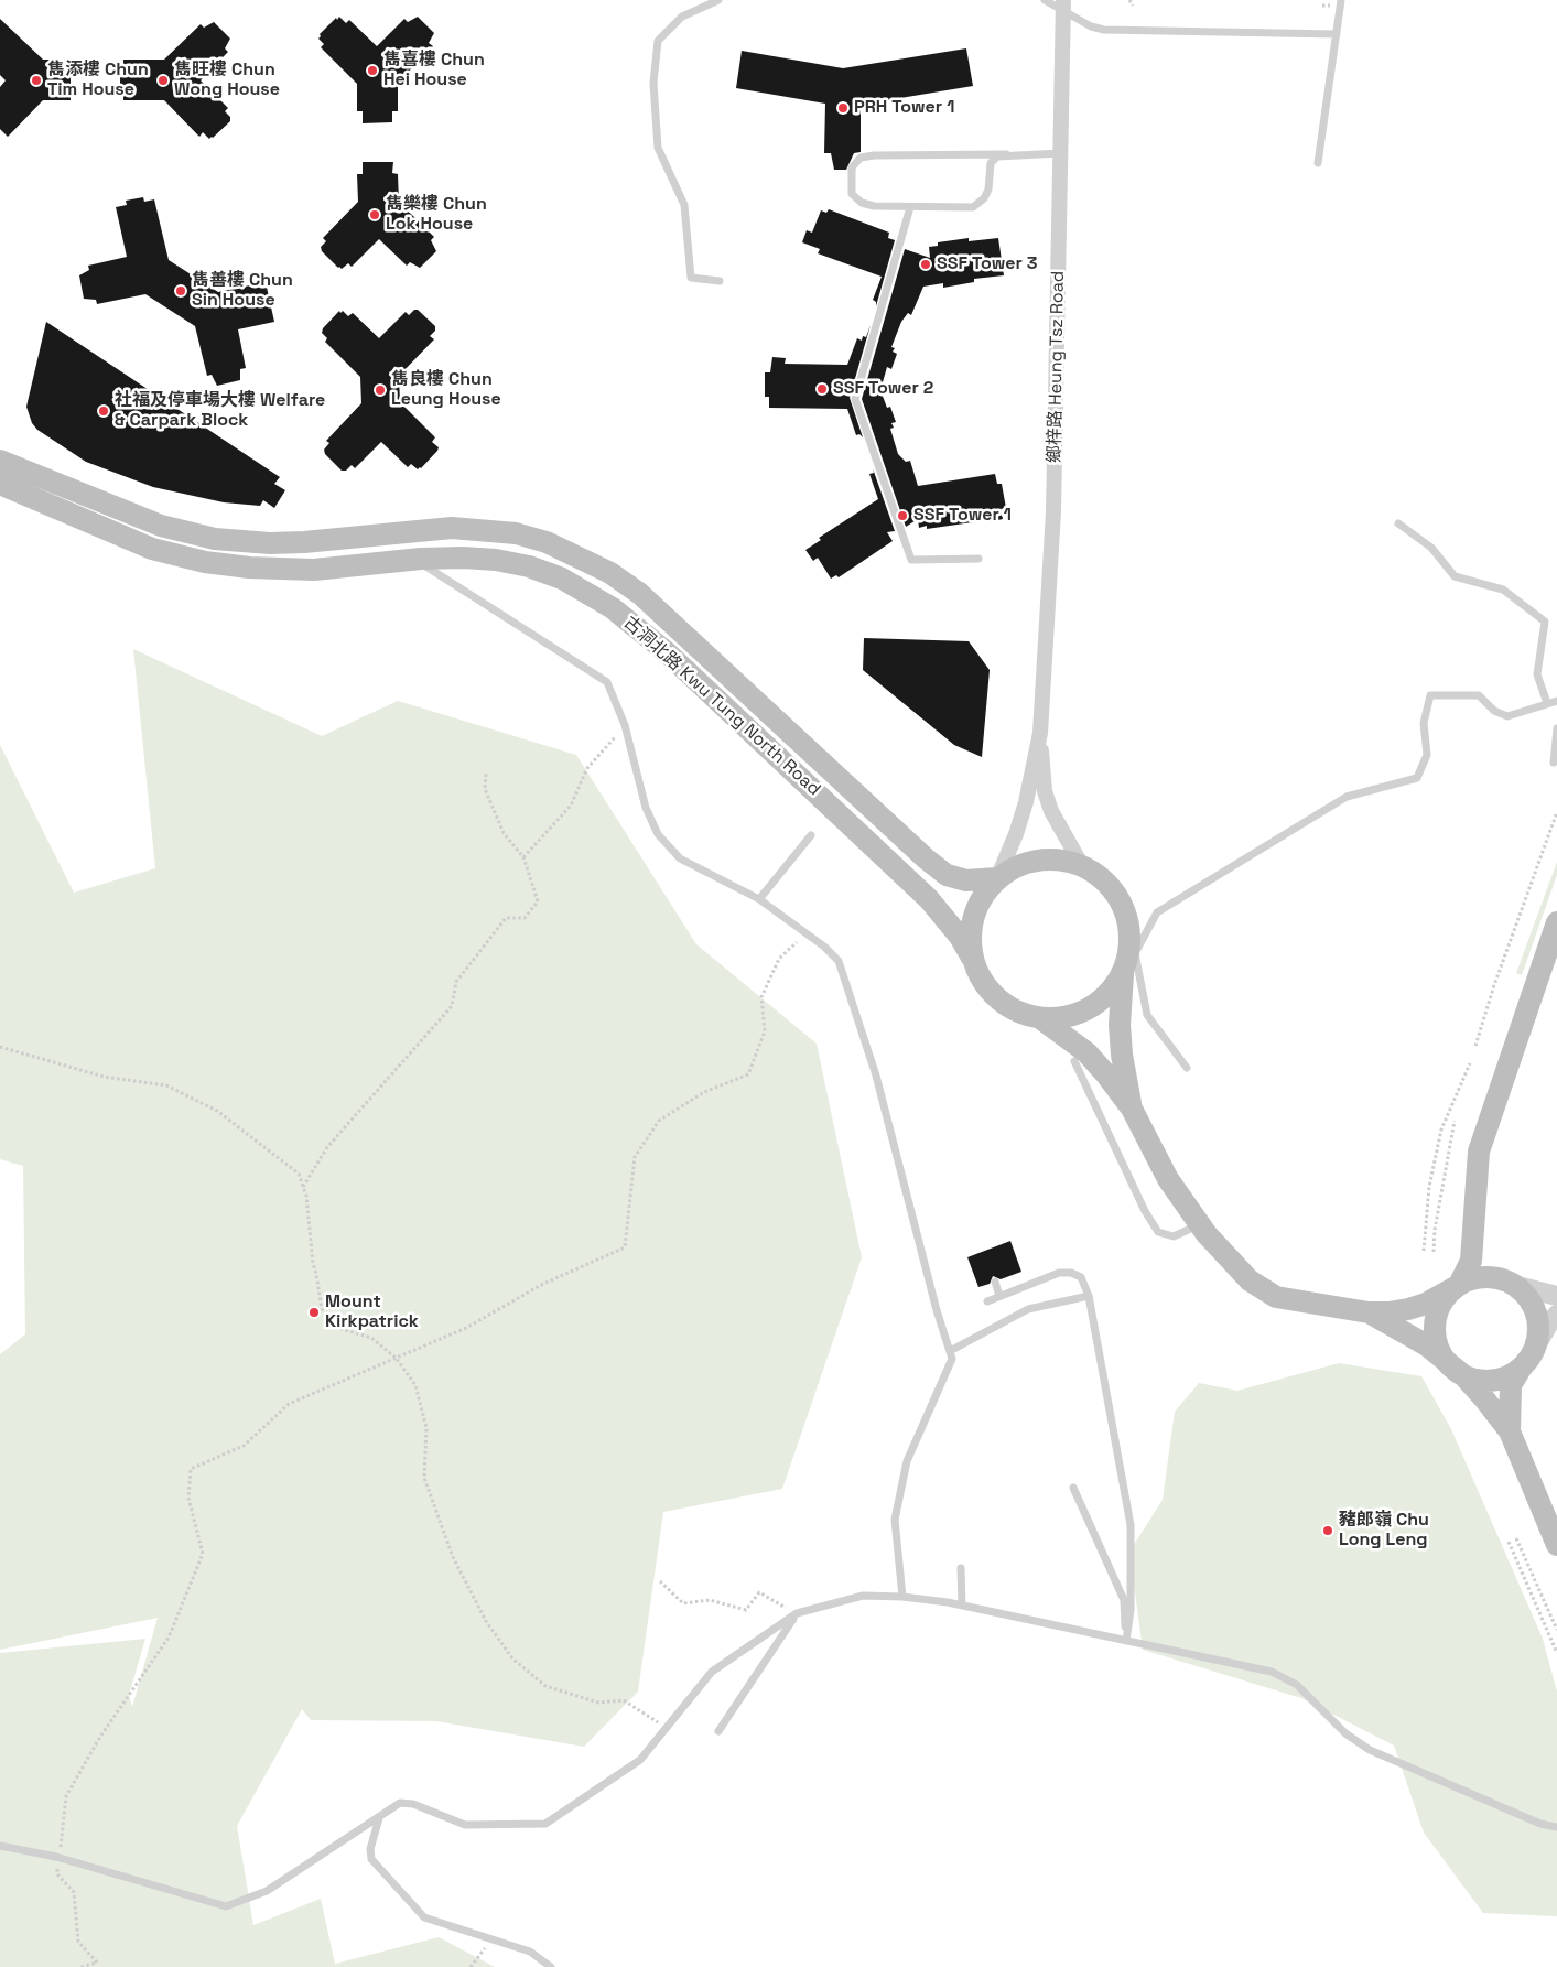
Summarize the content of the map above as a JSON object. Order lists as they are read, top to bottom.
{
  "streets": {
    "main road": ["古洞北路 Kwu Tung North Road"],
    "street": ["鄉梓路 Heung Tsz Road"]
  },
  "crossings": [
    ["鄉梓路 Heung Tsz Road", "古洞北路 Kwu Tung North Road"]
  ],
  "places": [
    "雋喜樓 Chun Hei House",
    "雋添樓 Chun Tim House",
    "雋旺樓 Chun Wong House",
    "PRH Tower 1",
    "雋樂樓 Chun Lok House",
    "SSF Tower 3",
    "雋善樓 Chun Sin House",
    "SSF Tower 2",
    "雋良樓 Chun Leung House",
    "社福及停車場大樓 Welfare & Carpark Block",
    "SSF Tower 1",
    "Mount Kirkpatrick",
    "豬郎嶺 Chu Long Leng"
  ]
}
